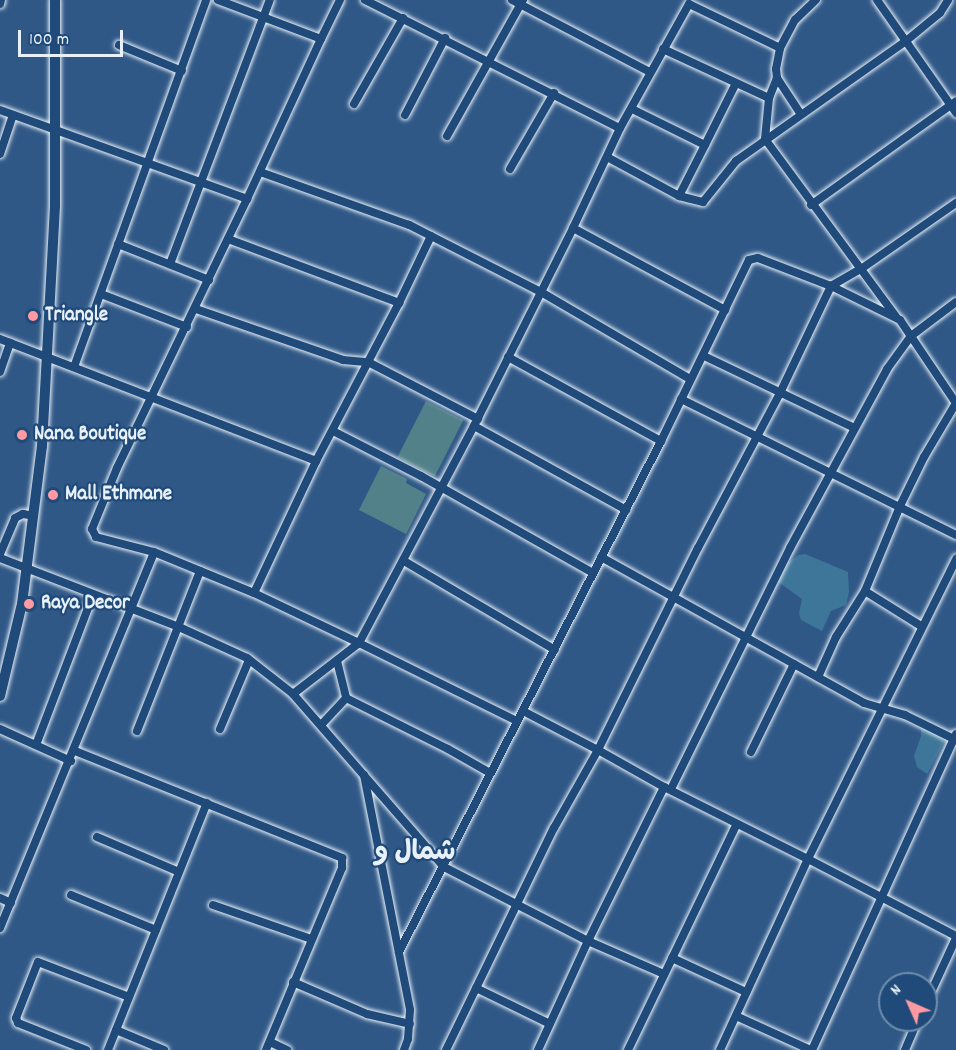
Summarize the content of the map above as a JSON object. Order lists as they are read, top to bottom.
{
  "districts": ["شمال و"],
  "places": [
    "Triangle",
    "Nana Boutique",
    "Mall Ethmane",
    "Raya Decor"
  ],
  "scale_bar": "100 m",
  "north": "top left"
}
